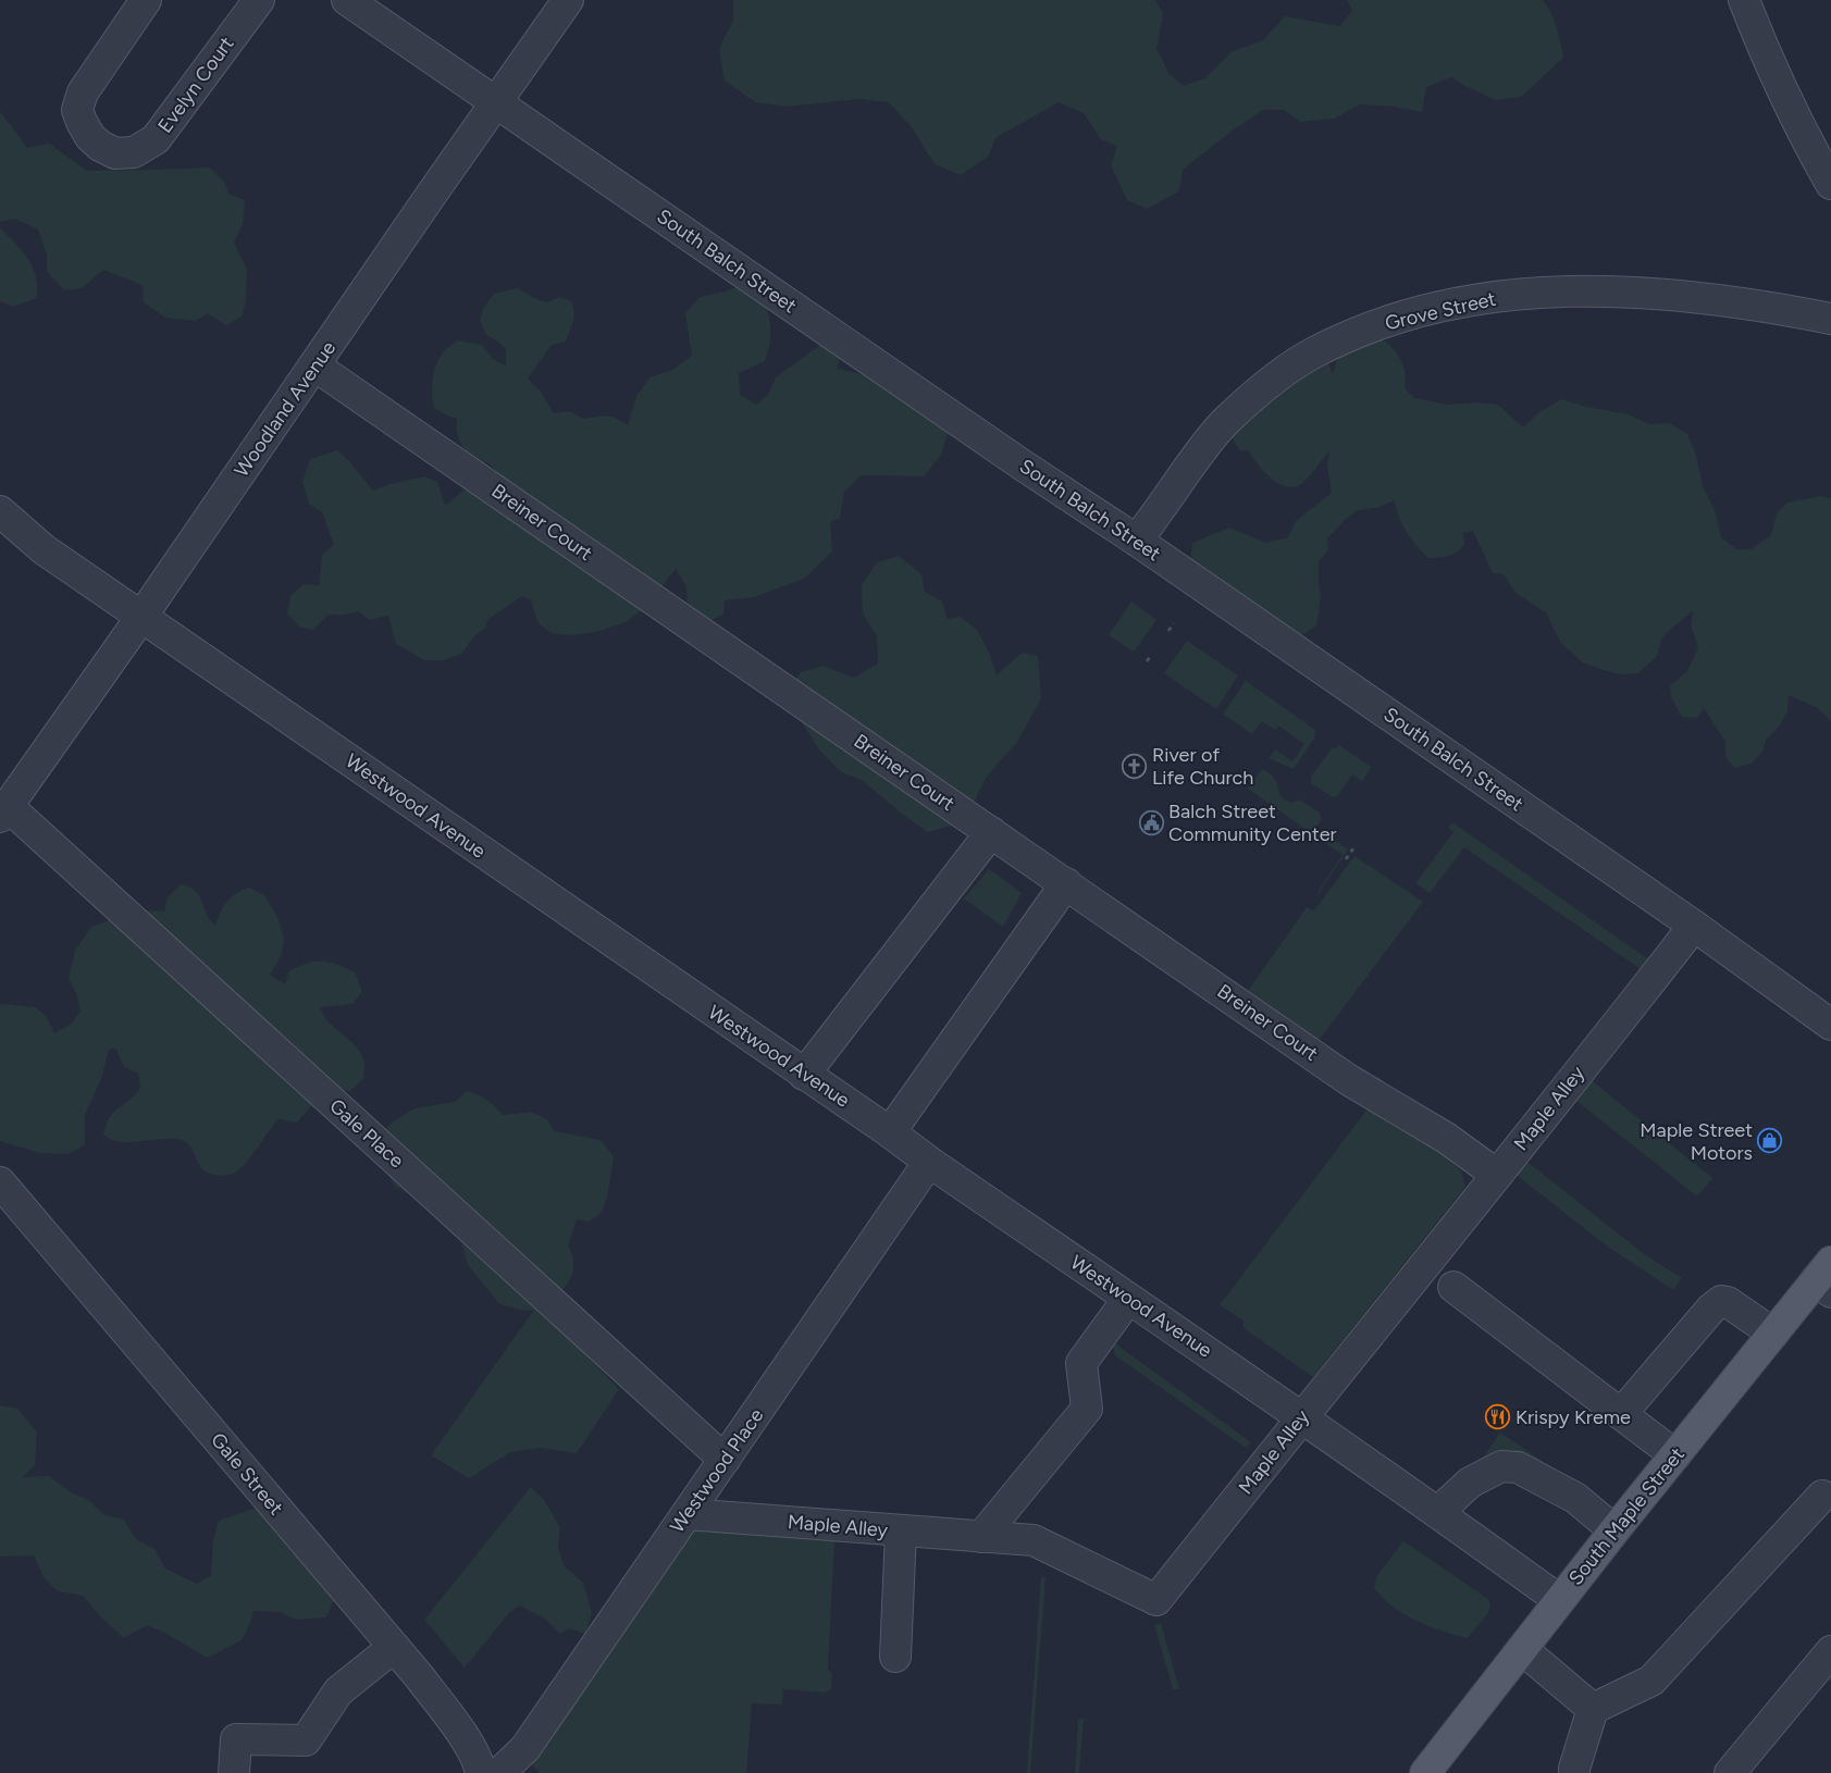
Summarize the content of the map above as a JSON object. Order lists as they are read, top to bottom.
{
  "streets": {
    "main road": ["South Maple Street"],
    "street": [
      "Evelyn Court",
      "South Balch Street",
      "Grove Street",
      "Woodland Avenue",
      "Breiner Court",
      "Westwood Avenue",
      "Maple Alley",
      "Gale Place",
      "Westwood Place",
      "Gale Street"
    ]
  },
  "crossings": [
    ["South Balch Street", "Grove Street"],
    ["South Balch Street", "Woodland Avenue"],
    ["South Balch Street", "Maple Alley"],
    ["Woodland Avenue", "Breiner Court"],
    ["Woodland Avenue", "Westwood Avenue"],
    ["Woodland Avenue", "Gale Place"],
    ["Breiner Court", "Maple Alley"],
    ["Westwood Avenue", "Maple Alley"],
    ["Westwood Avenue", "Westwood Place"],
    ["Westwood Avenue", "South Maple Street"],
    ["Maple Alley", "Westwood Place"],
    ["Gale Place", "Westwood Place"]
  ],
  "places": {
    "church": ["River of Life Church"],
    "public building": ["Balch Street Community Center"],
    "shop": ["Maple Street Motors"],
    "restaurant": ["Krispy Kreme"]
  }
}
